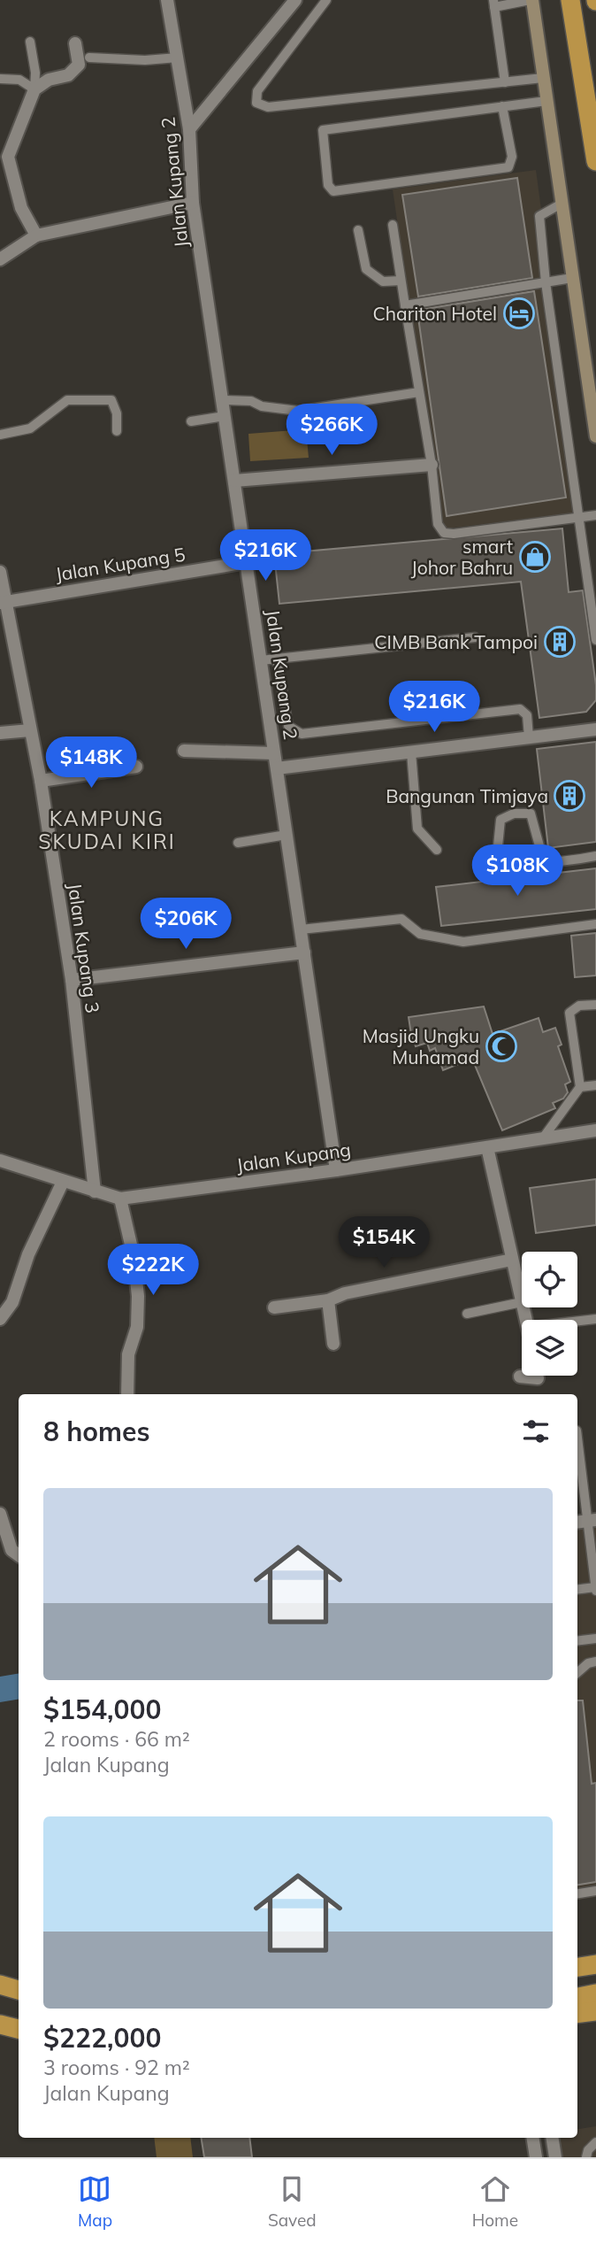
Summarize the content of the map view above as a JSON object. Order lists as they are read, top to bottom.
{
  "streets": {
    "street": [
      "Jalan Kupang 2",
      "Jalan Kupang 5",
      "Jalan Kupang 3",
      "Jalan Kupang"
    ]
  },
  "crossings": [
    ["Jalan Kupang 2", "Jalan Kupang 5"],
    ["Jalan Kupang 2", "Jalan Kupang"],
    ["Jalan Kupang 5", "Jalan Kupang 3"],
    ["Jalan Kupang 3", "Jalan Kupang"]
  ],
  "districts": ["KAMPUNG SKUDAI KIRI"],
  "places": {
    "hotel": ["Chariton Hotel"],
    "shop": ["smart Johor Bahru"],
    "building": ["CIMB Bank Tampoi", "Bangunan Timjaya"],
    "mosque": ["Masjid Ungku Muhamad"]
  },
  "page": {
    "price": [
      "$266K",
      "$216K",
      "$216K",
      "$148K",
      "$108K",
      "$206K",
      "$154K",
      "$222K"
    ],
    "heading": "8 homes",
    "list": [
      {
        "name": "$154,000",
        "note": "2 rooms · 66 m² · Jalan Kupang"
      },
      {
        "name": "$222,000",
        "note": "3 rooms · 92 m² · Jalan Kupang"
      }
    ],
    "tabs": ["Map", "Saved", "Home"]
  }
}
